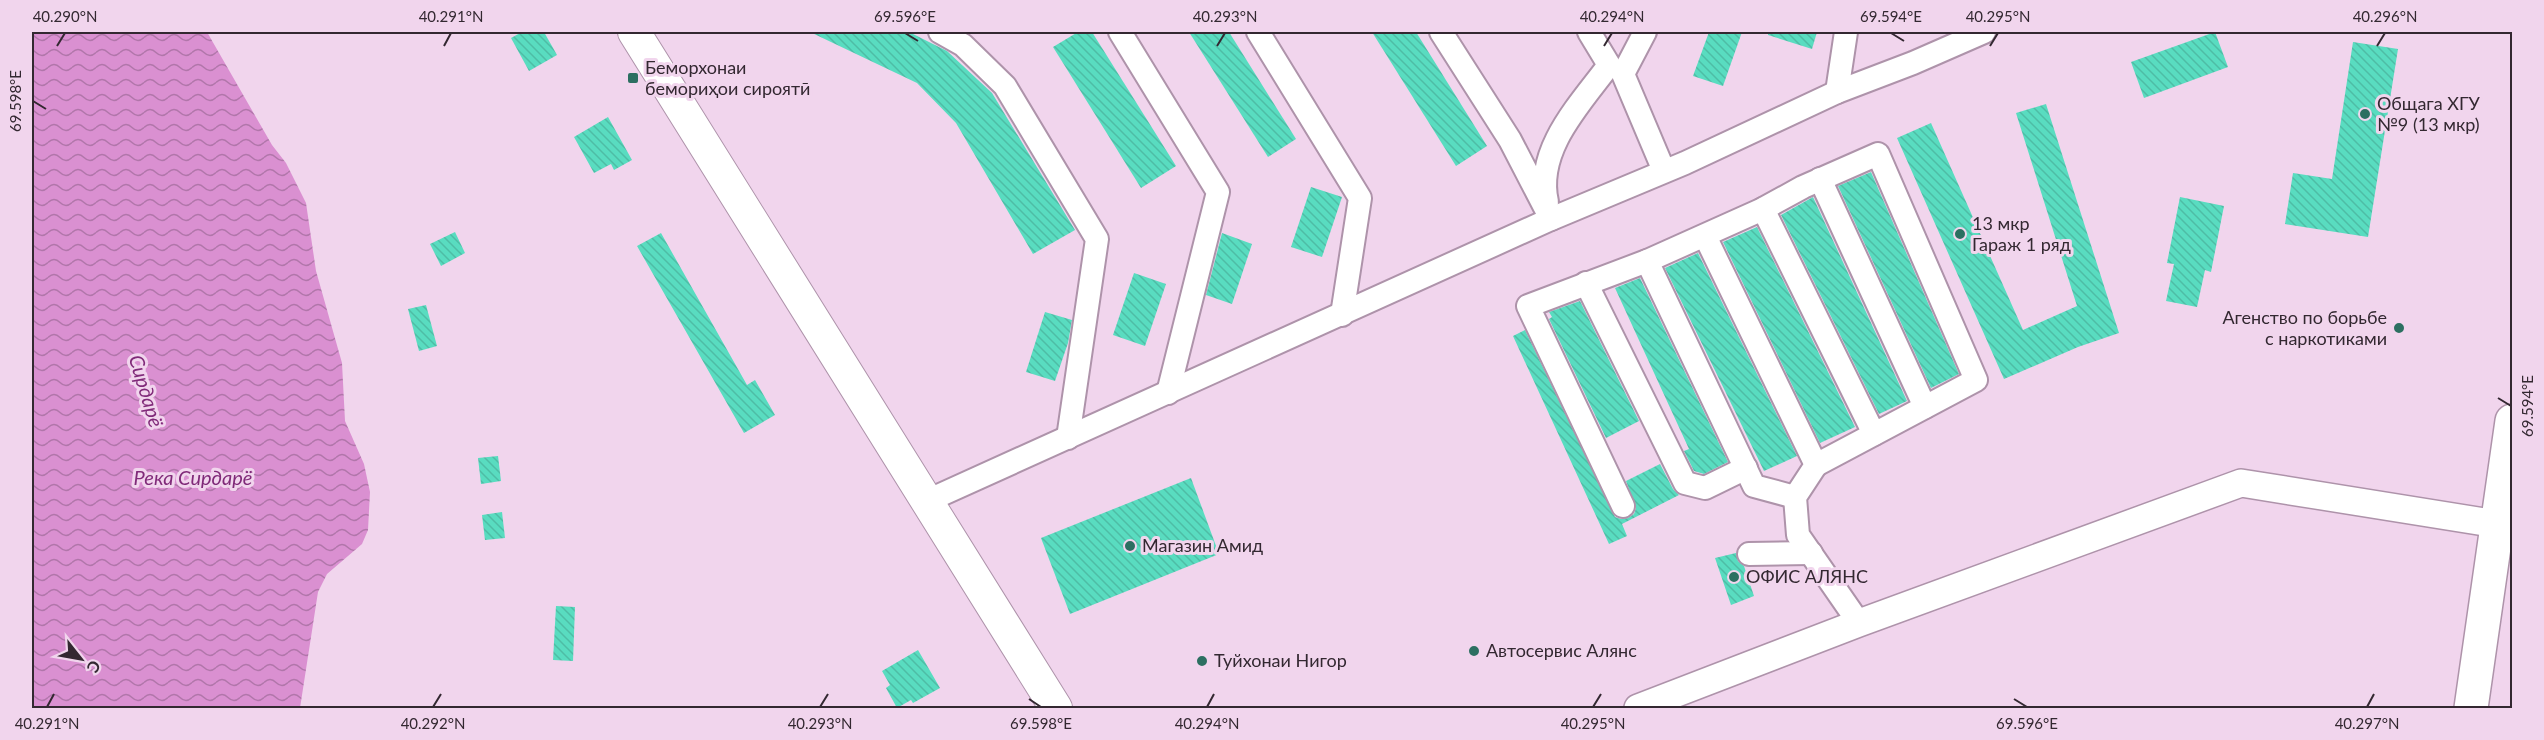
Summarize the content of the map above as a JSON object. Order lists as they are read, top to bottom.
{
  "water": ["Сирдарё", "Река Сирдарё"],
  "places": {
    "transit": ["Беморхонаи бемориҳои сироятӣ"],
    "other": [
      "Общага ХГУ №9 (13 мкр)",
      "13 мкр Гараж 1 ряд",
      "Агенство по борьбе с наркотиками",
      "Магазин Амид",
      "ОФИС АЛЯНС",
      "Автосервис Алянс",
      "Туйхонаи Нигор"
    ]
  },
  "north": "bottom right",
  "coordinates": [
    "40.290°N",
    "40.291°N",
    "69.596°E",
    "40.293°N",
    "40.294°N",
    "69.594°E",
    "40.295°N",
    "40.296°N",
    "69.598°E",
    "40.292°N",
    "40.297°N"
  ]
}
